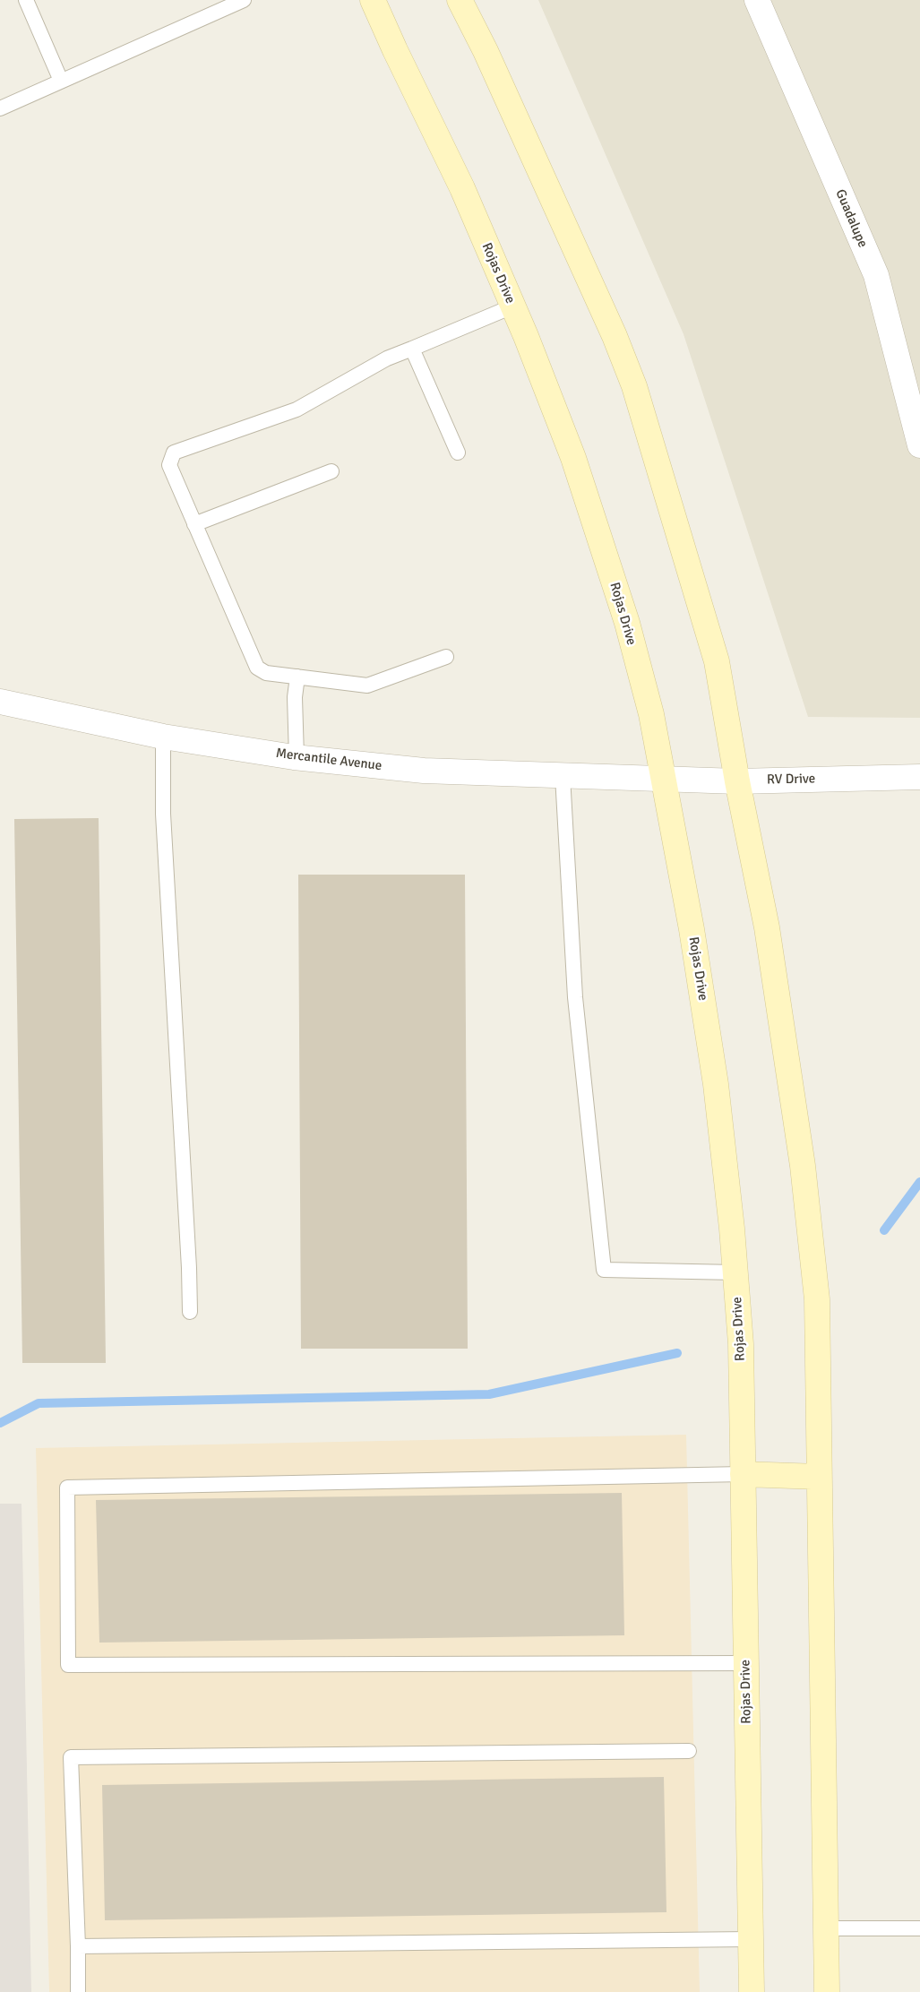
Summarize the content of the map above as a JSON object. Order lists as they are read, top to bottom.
{
  "streets": {
    "main road": ["Rojas Drive"],
    "street": ["Guadalupe", "Mercantile Avenue", "RV Drive"]
  },
  "crossings": [
    ["Rojas Drive", "Mercantile Avenue"],
    ["Rojas Drive", "RV Drive"],
    ["Mercantile Avenue", "RV Drive"]
  ]
}
